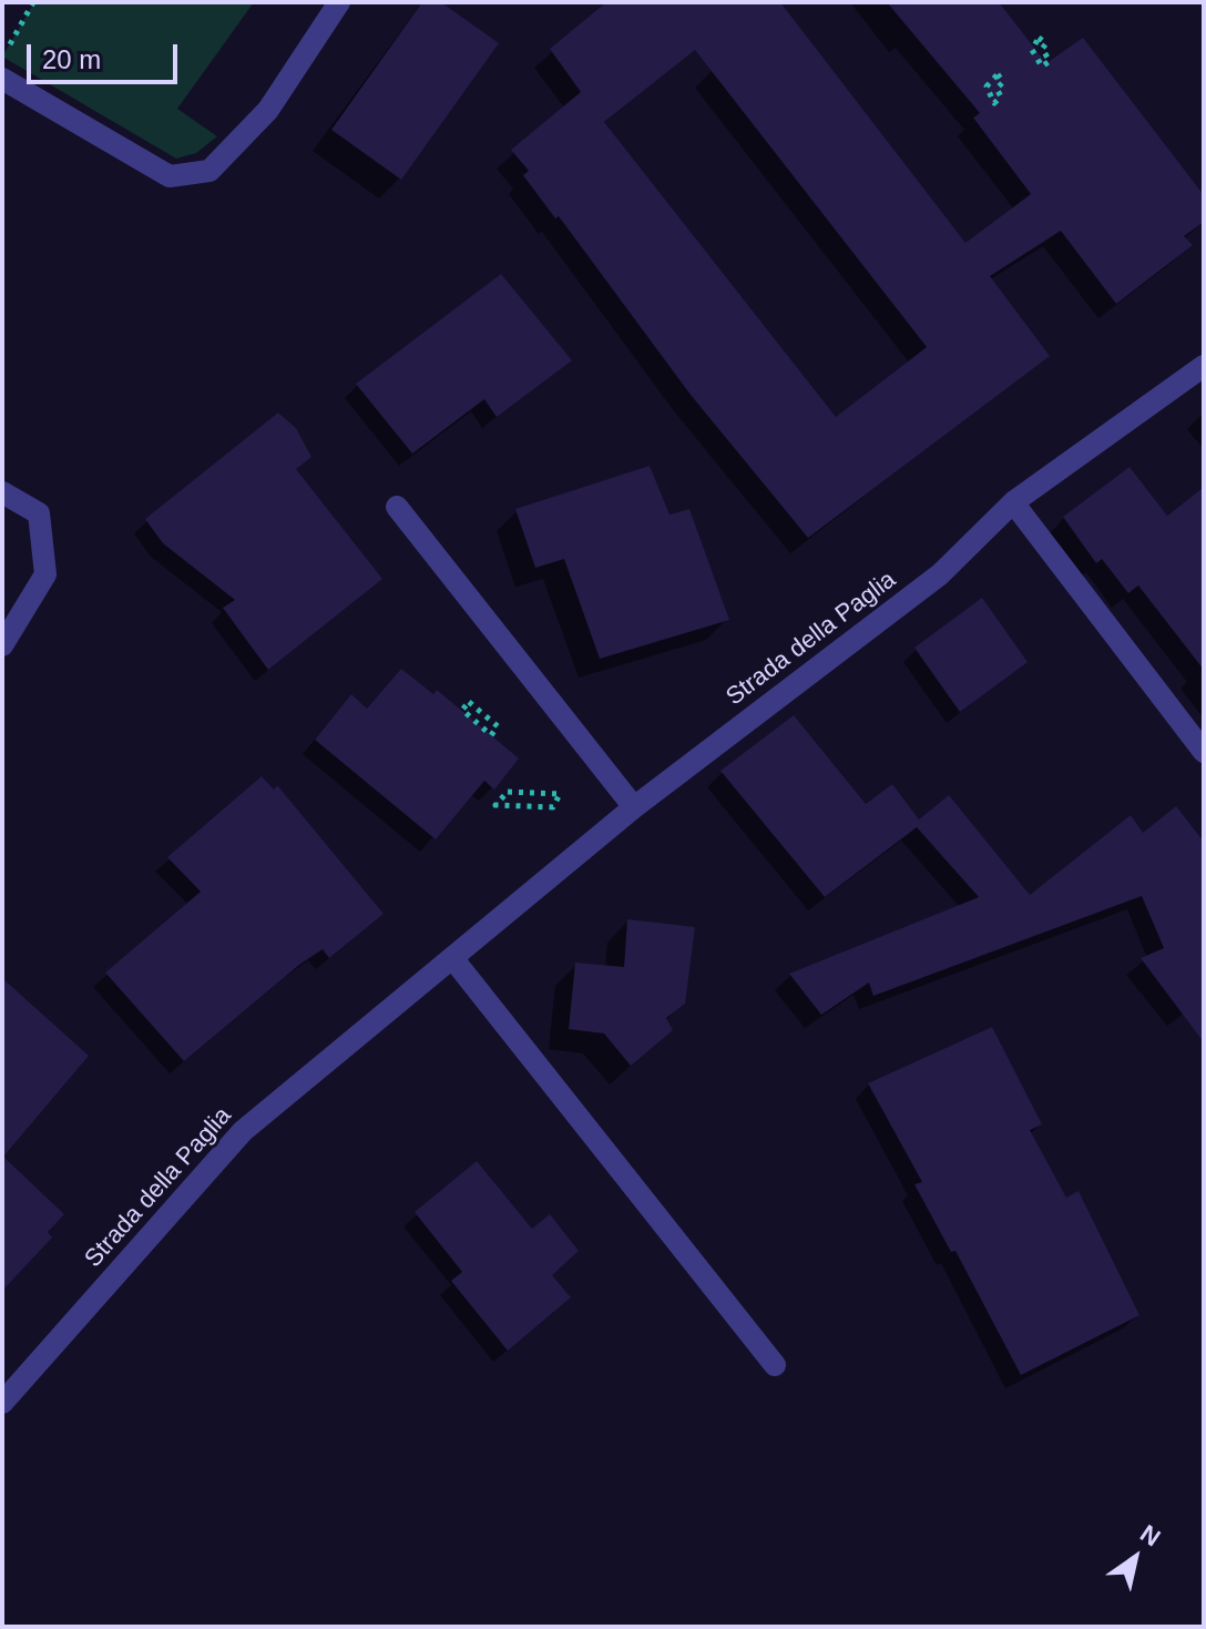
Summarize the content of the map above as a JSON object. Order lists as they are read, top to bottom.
{
  "streets": {
    "street": ["Strada della Paglia"]
  },
  "scale_bar": "20 m",
  "north": "top right"
}
